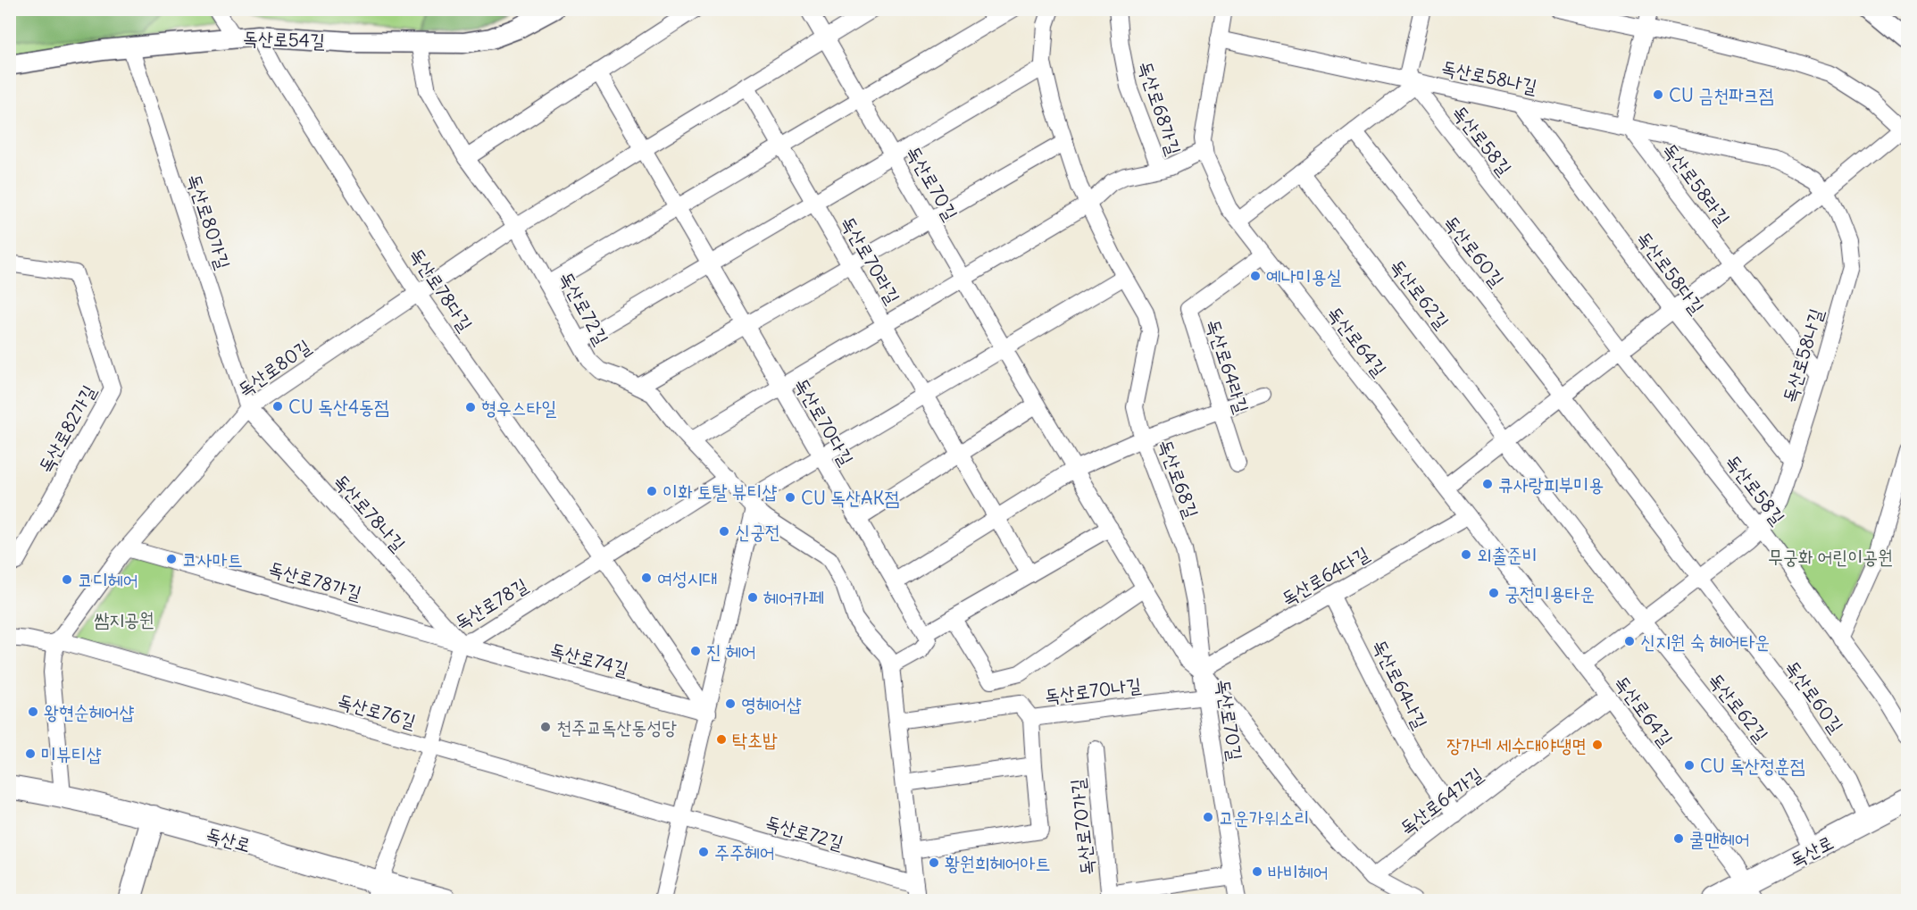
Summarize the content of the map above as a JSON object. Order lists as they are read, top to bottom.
{
  "streets": {
    "main road": ["독산로"],
    "street": [
      "독산로54길",
      "독산로58나길",
      "독산로68가길",
      "독산로58길",
      "독산로70길",
      "독산로58라길",
      "독산로80가길",
      "독산로60길",
      "독산로70라길",
      "독산로58다길",
      "독산로78다길",
      "독산로62길",
      "독산로72길",
      "독산로64길",
      "독산로64라길",
      "독산로80길",
      "독산로70다길",
      "독산로82가길",
      "독산로68길",
      "독산로78나길",
      "독산로64다길",
      "독산로78가길",
      "독산로78길",
      "독산로74길",
      "독산로64나길",
      "독산로70나길",
      "독산로76길",
      "독산로64가길",
      "독산로70가길"
    ]
  },
  "crossings": [
    ["독산로54길", "독산로80가길"],
    ["독산로54길", "독산로78다길"],
    ["독산로54길", "독산로72길"],
    ["독산로58나길", "독산로58길"],
    ["독산로58나길", "독산로58라길"],
    ["독산로58나길", "독산로58다길"],
    ["독산로58나길", "독산로64길"],
    ["독산로68가길", "독산로70길"],
    ["독산로68가길", "독산로70라길"],
    ["독산로68가길", "독산로72길"],
    ["독산로68가길", "독산로70다길"],
    ["독산로68가길", "독산로68길"],
    ["독산로70길", "독산로68길"],
    ["독산로70길", "독산로64다길"],
    ["독산로70길", "독산로70나길"],
    ["독산로80가길", "독산로80길"],
    ["독산로80가길", "독산로78나길"],
    ["독산로60길", "독산로"],
    ["독산로78다길", "독산로80길"],
    ["독산로78다길", "독산로78길"],
    ["독산로62길", "독산로"],
    ["독산로72길", "독산로80길"],
    ["독산로72길", "독산로78길"],
    ["독산로72길", "독산로70나길"],
    ["독산로72길", "독산로76길"],
    ["독산로64길", "독산로64라길"],
    ["독산로64길", "독산로64다길"],
    ["독산로64길", "독산로64가길"],
    ["독산로64길", "독산로"],
    ["독산로80길", "독산로78나길"],
    ["독산로80길", "독산로78가길"],
    ["독산로80길", "독산로76길"],
    ["독산로80길", "독산로"],
    ["독산로68길", "독산로64다길"],
    ["독산로78나길", "독산로78가길"],
    ["독산로78나길", "독산로78길"],
    ["독산로78나길", "독산로74길"],
    ["독산로64다길", "독산로64나길"],
    ["독산로78가길", "독산로78길"],
    ["독산로78가길", "독산로74길"],
    ["독산로78길", "독산로74길"],
    ["독산로78길", "독산로76길"],
    ["독산로78길", "독산로"],
    ["독산로64나길", "독산로64가길"]
  ],
  "parks": ["무궁화 어린이공원", "쌈지공원"],
  "places": [
    "CU 금천파크점",
    "예나미용실",
    "CU 독산4동점",
    "형우스타일",
    "큐사랑피부미용",
    "이화 토탈 뷰티샵",
    "CU 독산AK점",
    "신궁전",
    "외출준비",
    "코사마트",
    "여성시대",
    "코디헤어",
    "궁전미용타운",
    "헤어카페",
    "신지원 숙 헤어타운",
    "진 헤어",
    "영헤어샵",
    "왕현순헤어샵",
    "천주교독산동성당",
    "탁초밥",
    "장가네 세수대야냉면",
    "미뷰티샵",
    "CU 독산정훈점",
    "고운가위소리",
    "쿨맨헤어",
    "주주헤어",
    "황원희헤어아트",
    "바비헤어"
  ]
}
